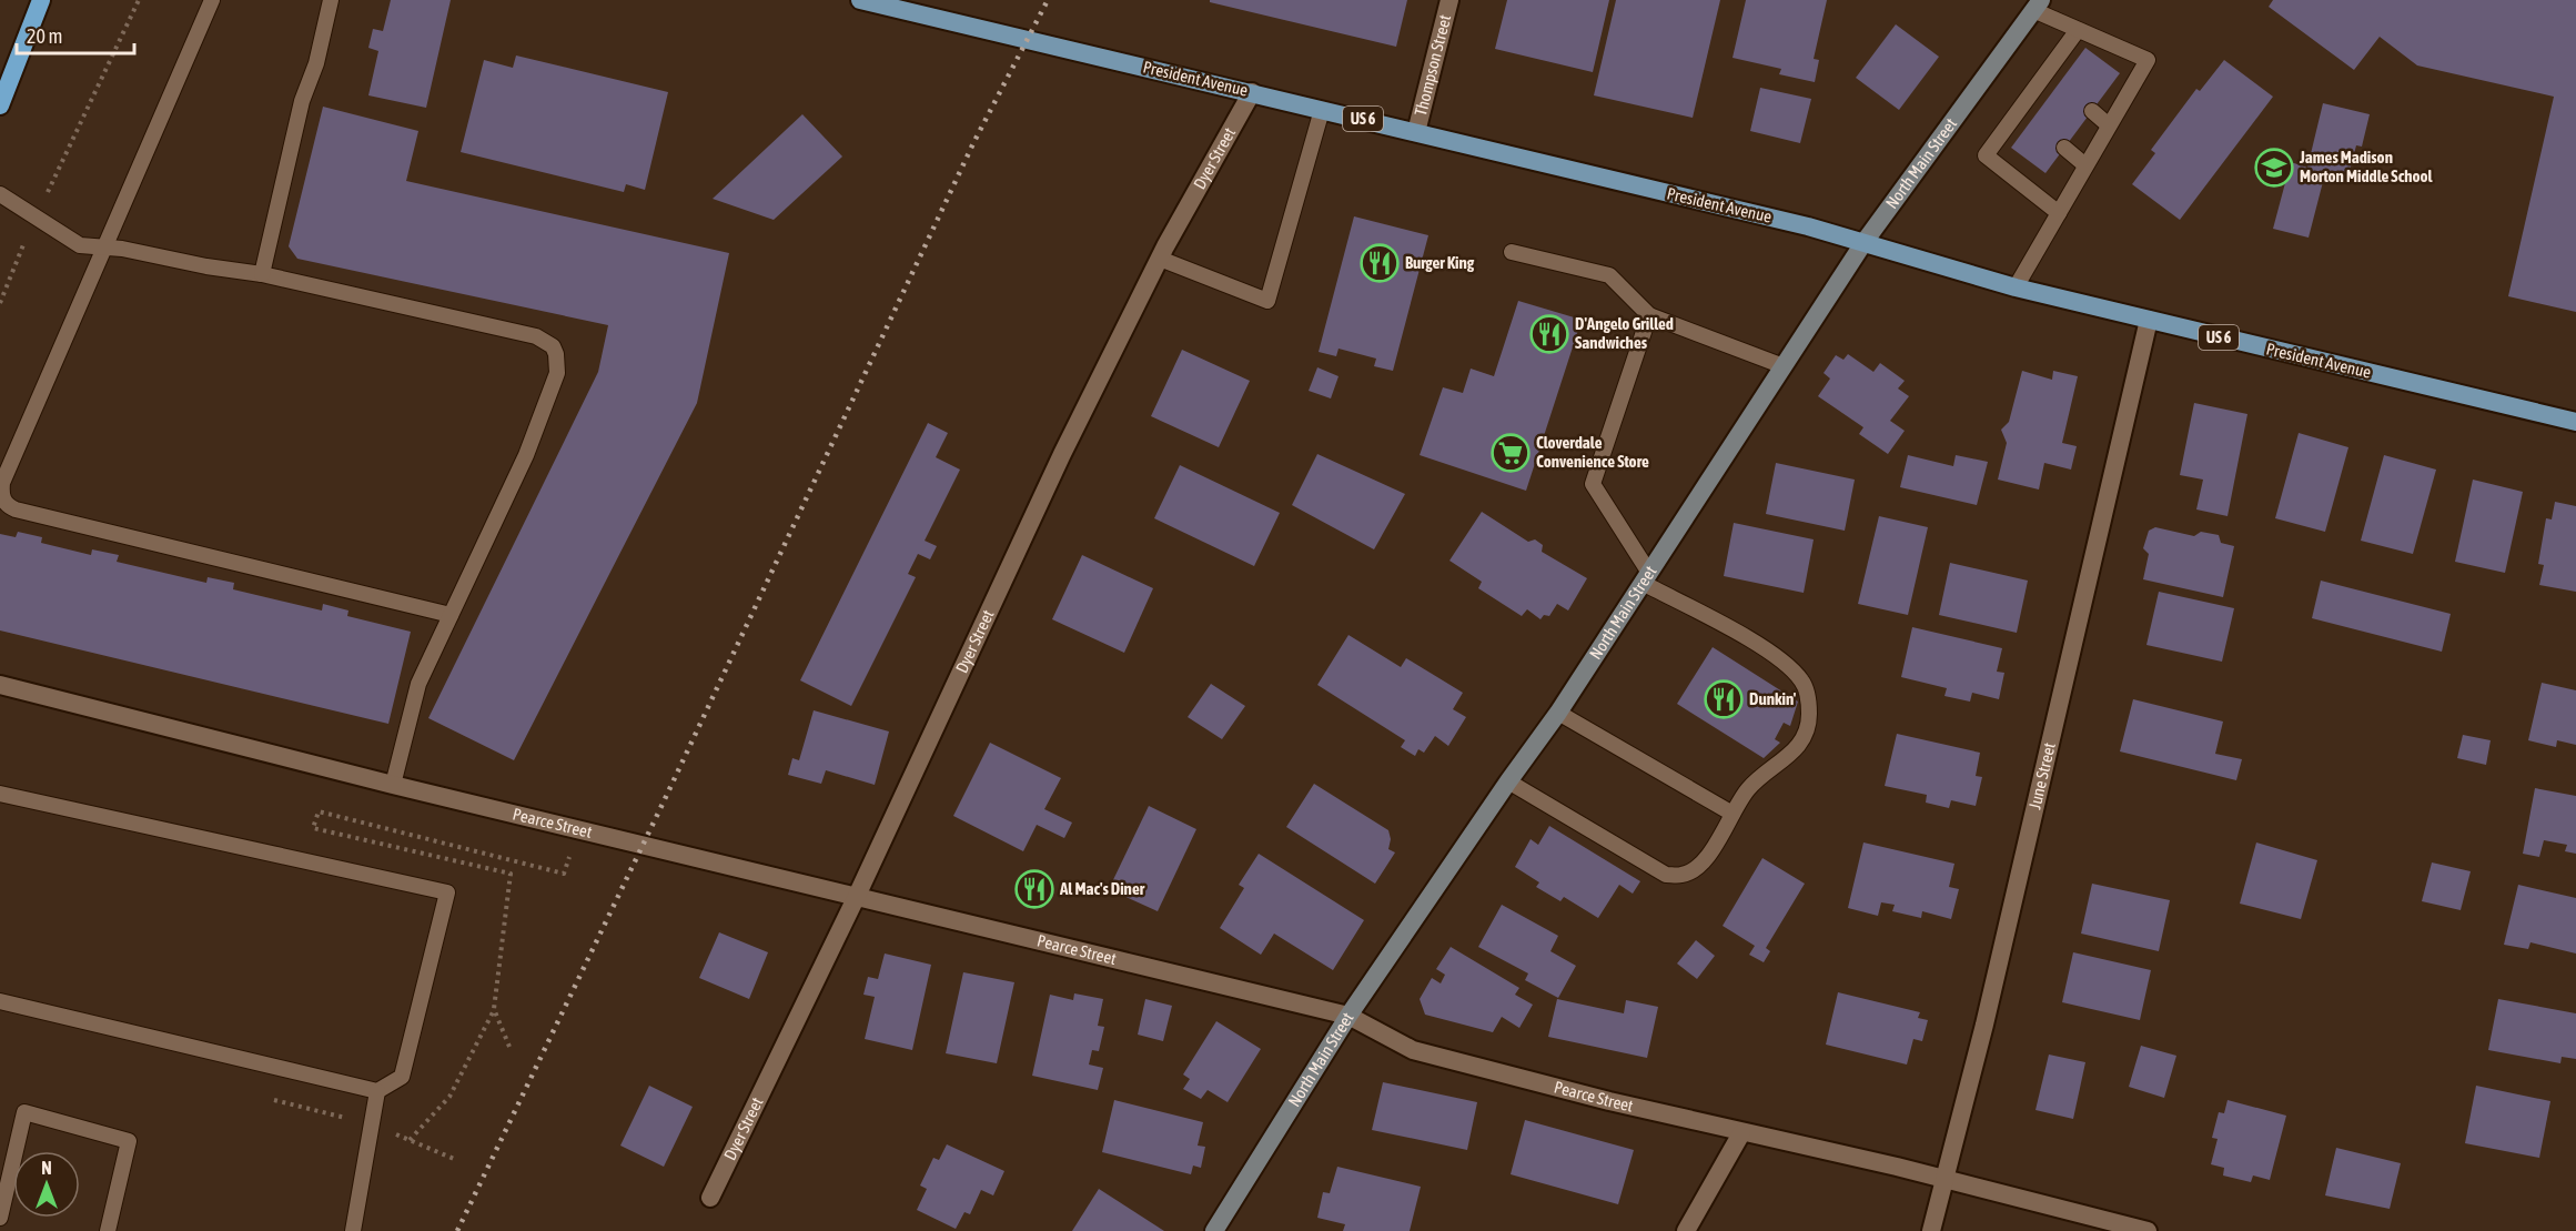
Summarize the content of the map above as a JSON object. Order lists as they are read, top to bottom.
{
  "streets": {
    "main road": ["President Avenue", "US 6", "North Main Street"],
    "street": [
      "Thompson Street",
      "Dyer Street",
      "June Street",
      "Pearce Street"
    ]
  },
  "crossings": [
    ["Thompson Street", "President Avenue"],
    ["President Avenue", "Dyer Street"],
    ["President Avenue", "North Main Street"],
    ["President Avenue", "June Street"],
    ["Dyer Street", "Pearce Street"],
    ["North Main Street", "Pearce Street"],
    ["June Street", "Pearce Street"]
  ],
  "places": {
    "school or university": ["James Madison Morton Middle School"],
    "restaurant": [
      "Burger King",
      "D'Angelo Grilled Sandwiches",
      "Dunkin'",
      "Al Mac's Diner"
    ],
    "supermarket": ["Cloverdale Convenience Store"]
  },
  "scale_bar": "20 m",
  "north": "top"
}
